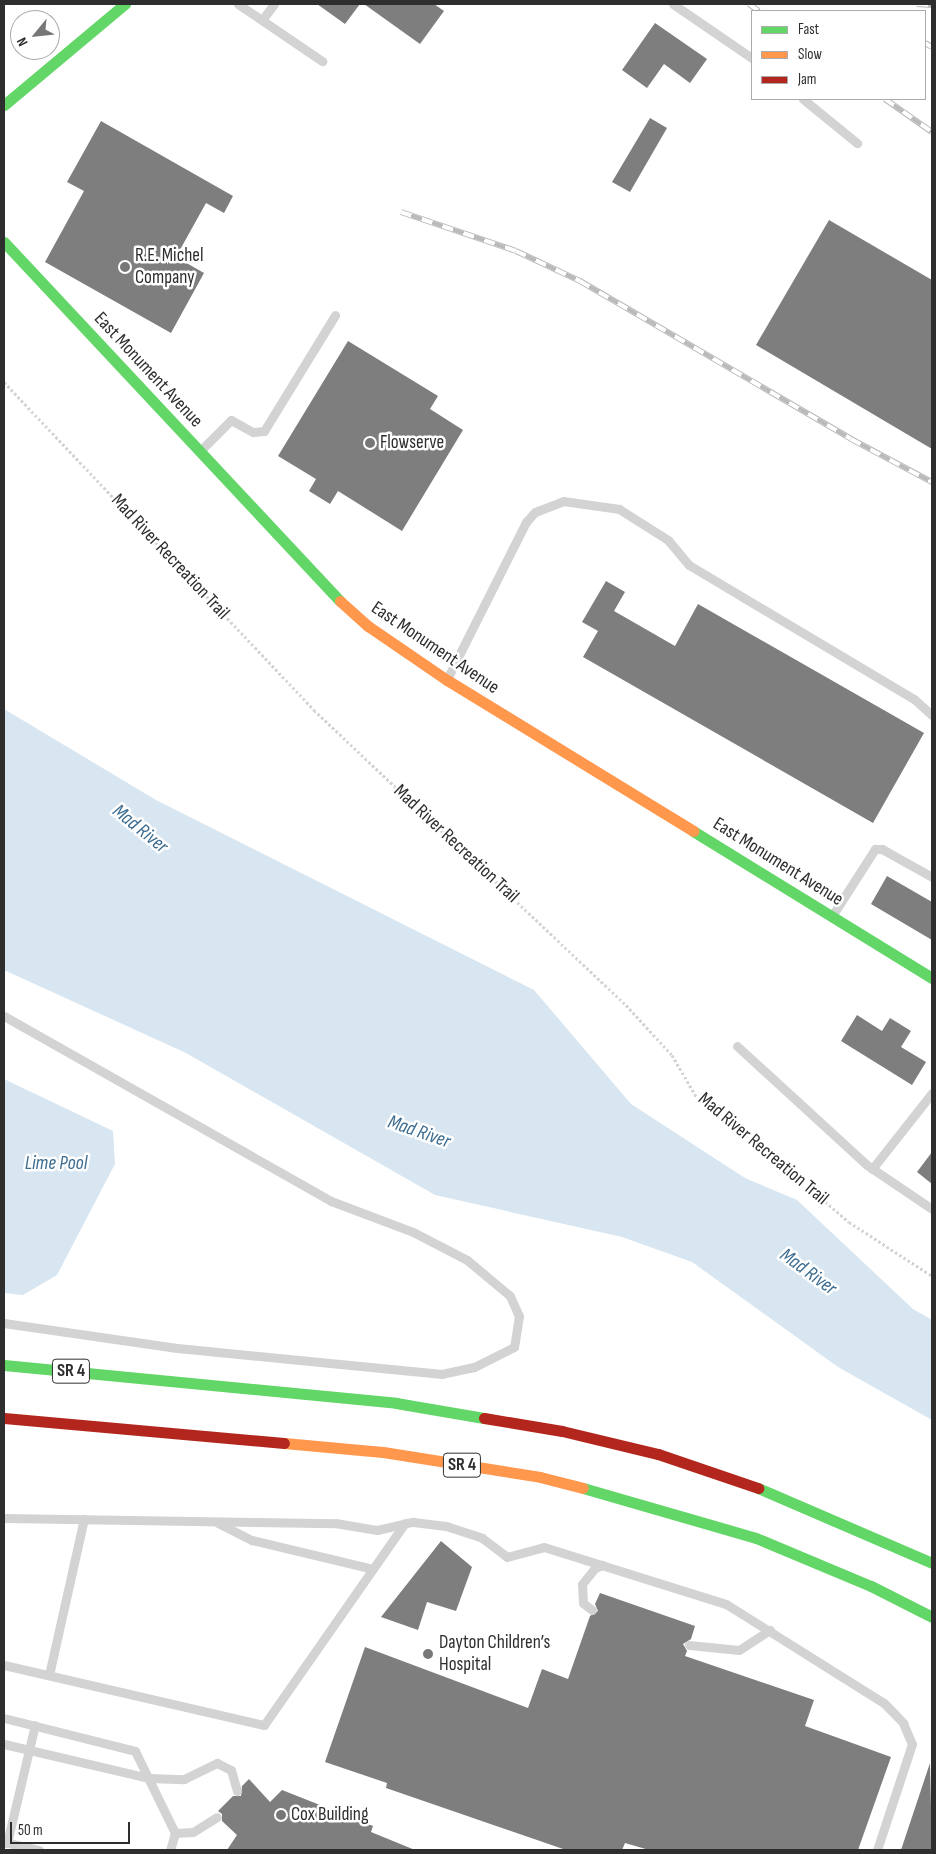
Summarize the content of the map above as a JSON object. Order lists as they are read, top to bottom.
{
  "streets": {
    "main road": ["East Monument Avenue", "SR 4"],
    "path": ["Mad River Recreation Trail"]
  },
  "water": ["Mad River", "Lime Pool"],
  "places": [
    "R.E. Michel Company",
    "Flowserve",
    "Dayton Children’s Hospital",
    "Cox Building"
  ],
  "legend": ["Fast", "Slow", "Jam"],
  "scale_bar": "50 m",
  "north": "bottom left"
}
